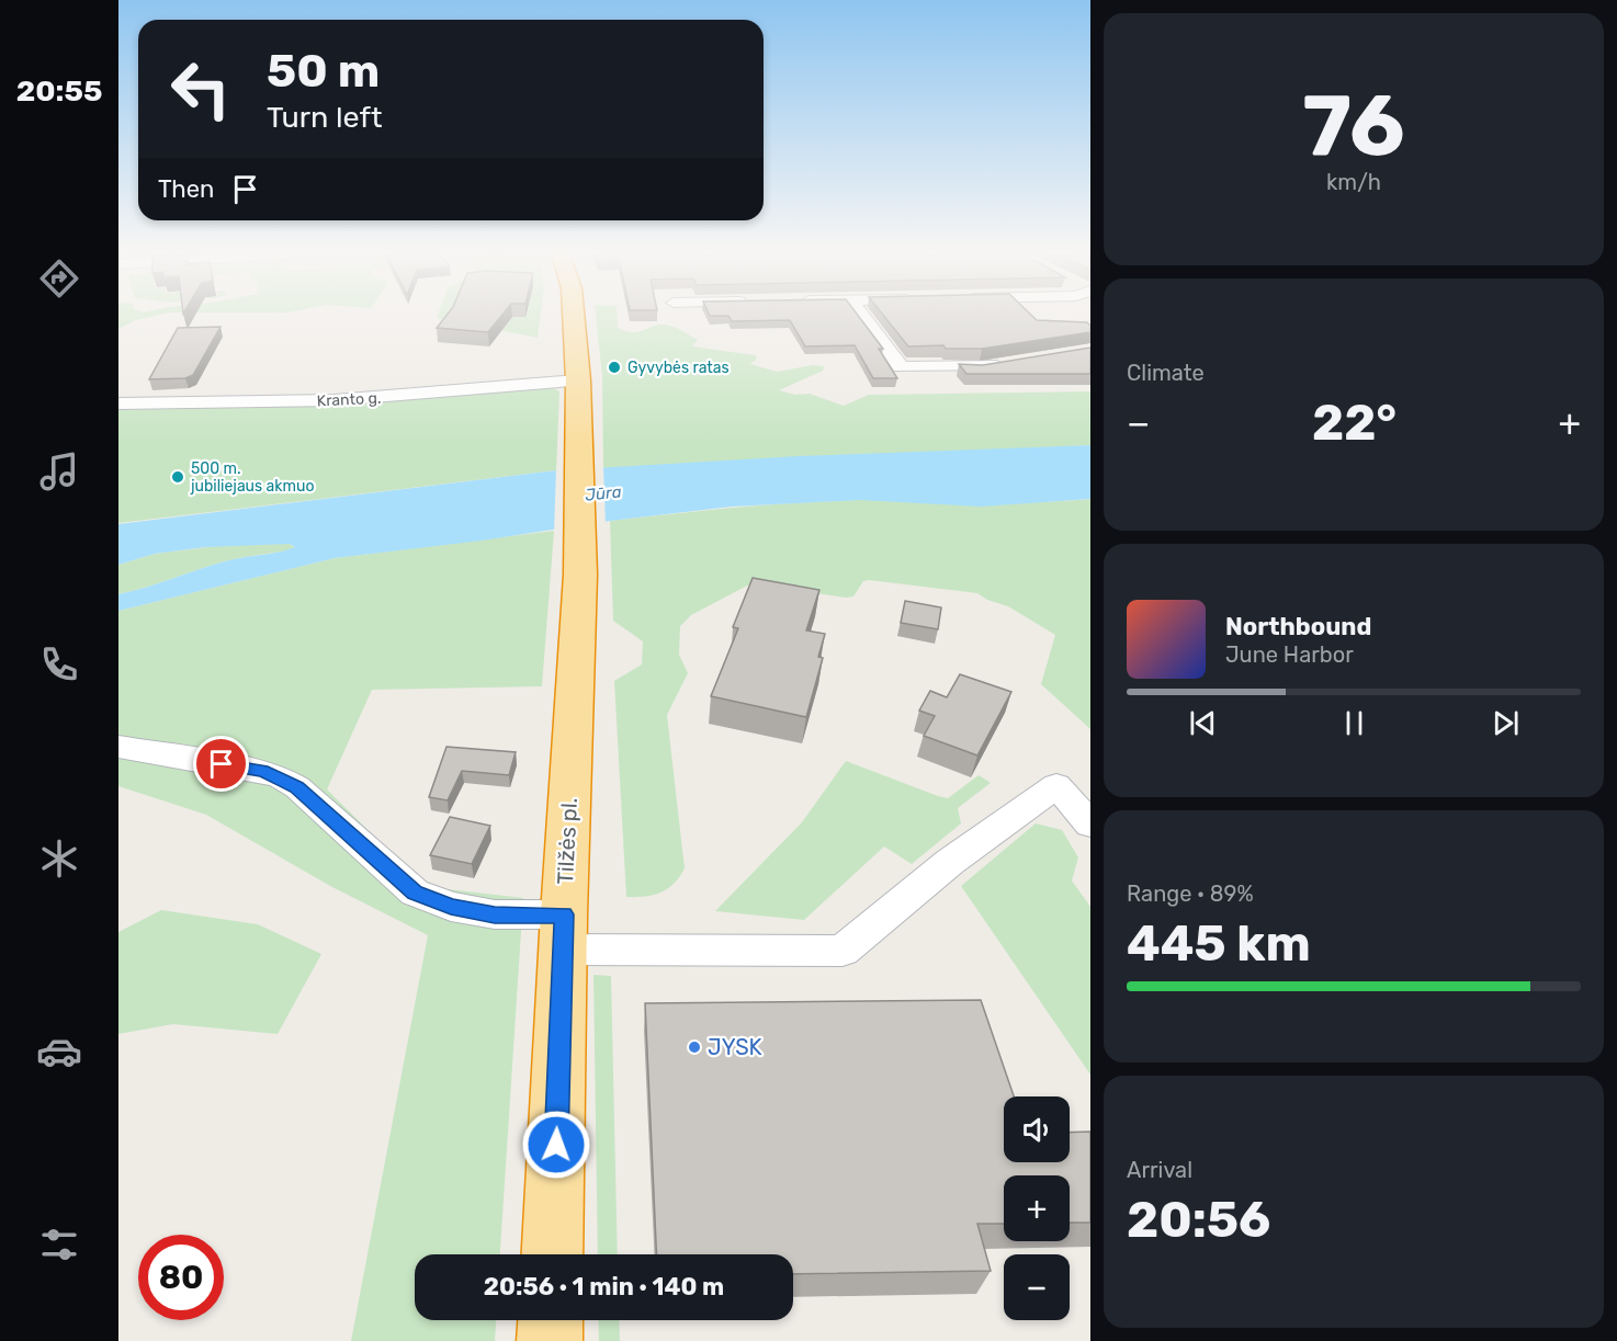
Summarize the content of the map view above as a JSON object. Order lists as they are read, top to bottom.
{
  "streets": {
    "highway": ["Tilžės pl."],
    "street": ["Kranto g."]
  },
  "crossings": [
    ["Kranto g.", "Tilžės pl."]
  ],
  "water": ["Jūra"],
  "places": ["Gyvybės ratas", "500 m. jubiliejaus akmuo", "JYSK"],
  "page": {
    "tabs": "20:55",
    "tile": [
      ["76", "km/h"],
      "Climate",
      ["Range · 89%", "445 km"],
      ["Arrival", "20:56"]
    ],
    "turn": ["50 m", "Turn left"],
    "then": "Then",
    "heat": ["−", "22°", "+"],
    "song": ["Northbound", "June Harbor"],
    "map_buttons": ["+", "−"],
    "limit": "80",
    "trip": "20:56 · 1 min · 140 m"
  }
}
